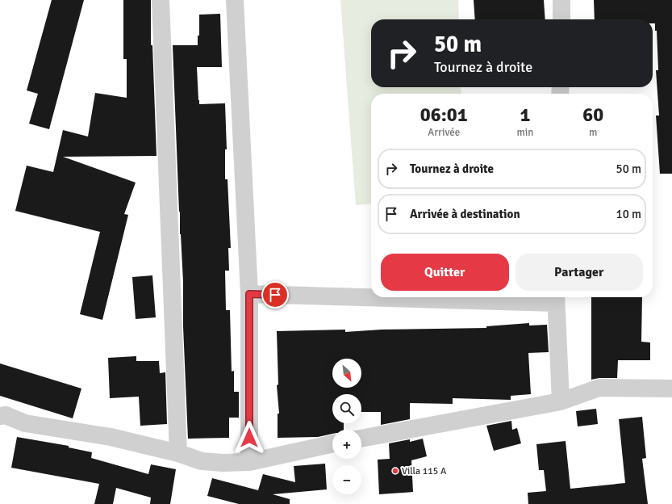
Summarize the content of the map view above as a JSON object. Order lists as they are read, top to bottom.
{
  "places": ["Villa 115 A"],
  "north": "bottom right",
  "page": {
    "turn": ["50 m", "Tournez à droite"],
    "eta": [
      "06:01",
      "Arrivée",
      "1",
      "min",
      "60",
      "m"
    ],
    "list": [
      {
        "name": "Tournez à droite",
        "value": "50 m"
      },
      {
        "name": "Arrivée à destination",
        "value": "10 m"
      }
    ],
    "buttons": ["Quitter", "Partager"],
    "map_buttons": ["+", "−"]
  }
}
